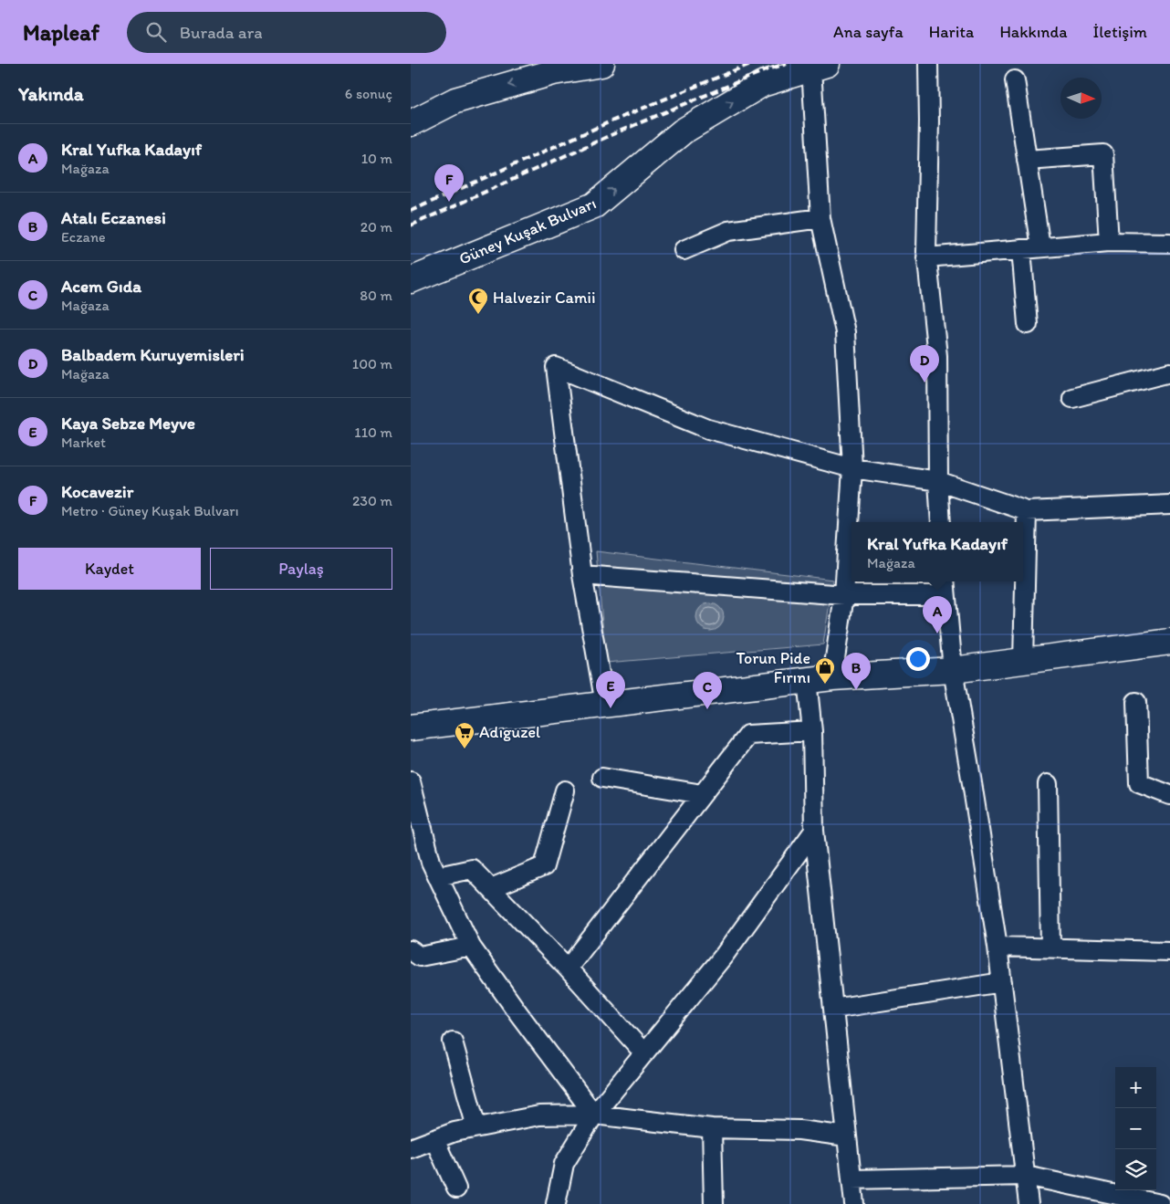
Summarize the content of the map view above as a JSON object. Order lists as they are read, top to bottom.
{
  "streets": {
    "street": ["Güney Kuşak Bulvarı"]
  },
  "places": {
    "mosque": ["Halvezir Camii"],
    "shop": ["Torun Pide Fırını"],
    "supermarket": ["Adıguzel"]
  },
  "north": "right",
  "page": {
    "header": "Mapleaf",
    "search": "Burada ara",
    "nav": [
      "Ana sayfa",
      "Harita",
      "Hakkında",
      "İletişim"
    ],
    "heading": ["Yakında", "6 sonuç"],
    "list": [
      {
        "mark": "A",
        "name": "Kral Yufka Kadayıf",
        "note": "Mağaza",
        "value": "10 m"
      },
      {
        "mark": "B",
        "name": "Atalı Eczanesi",
        "note": "Eczane",
        "value": "20 m"
      },
      {
        "mark": "C",
        "name": "Acem Gıda",
        "note": "Mağaza",
        "value": "80 m"
      },
      {
        "mark": "D",
        "name": "Balbadem Kuruyemisleri",
        "note": "Mağaza",
        "value": "100 m"
      },
      {
        "mark": "E",
        "name": "Kaya Sebze Meyve",
        "note": "Market",
        "value": "110 m"
      },
      {
        "mark": "F",
        "name": "Kocavezir",
        "note": "Metro · Güney Kuşak Bulvarı",
        "value": "230 m"
      }
    ],
    "pins": [
      "F",
      "D",
      "A",
      "B",
      "E",
      "C"
    ],
    "popup": ["Kral Yufka Kadayıf", "Mağaza"],
    "buttons": ["Kaydet", "Paylaş"],
    "map_buttons": ["+", "−"]
  }
}
